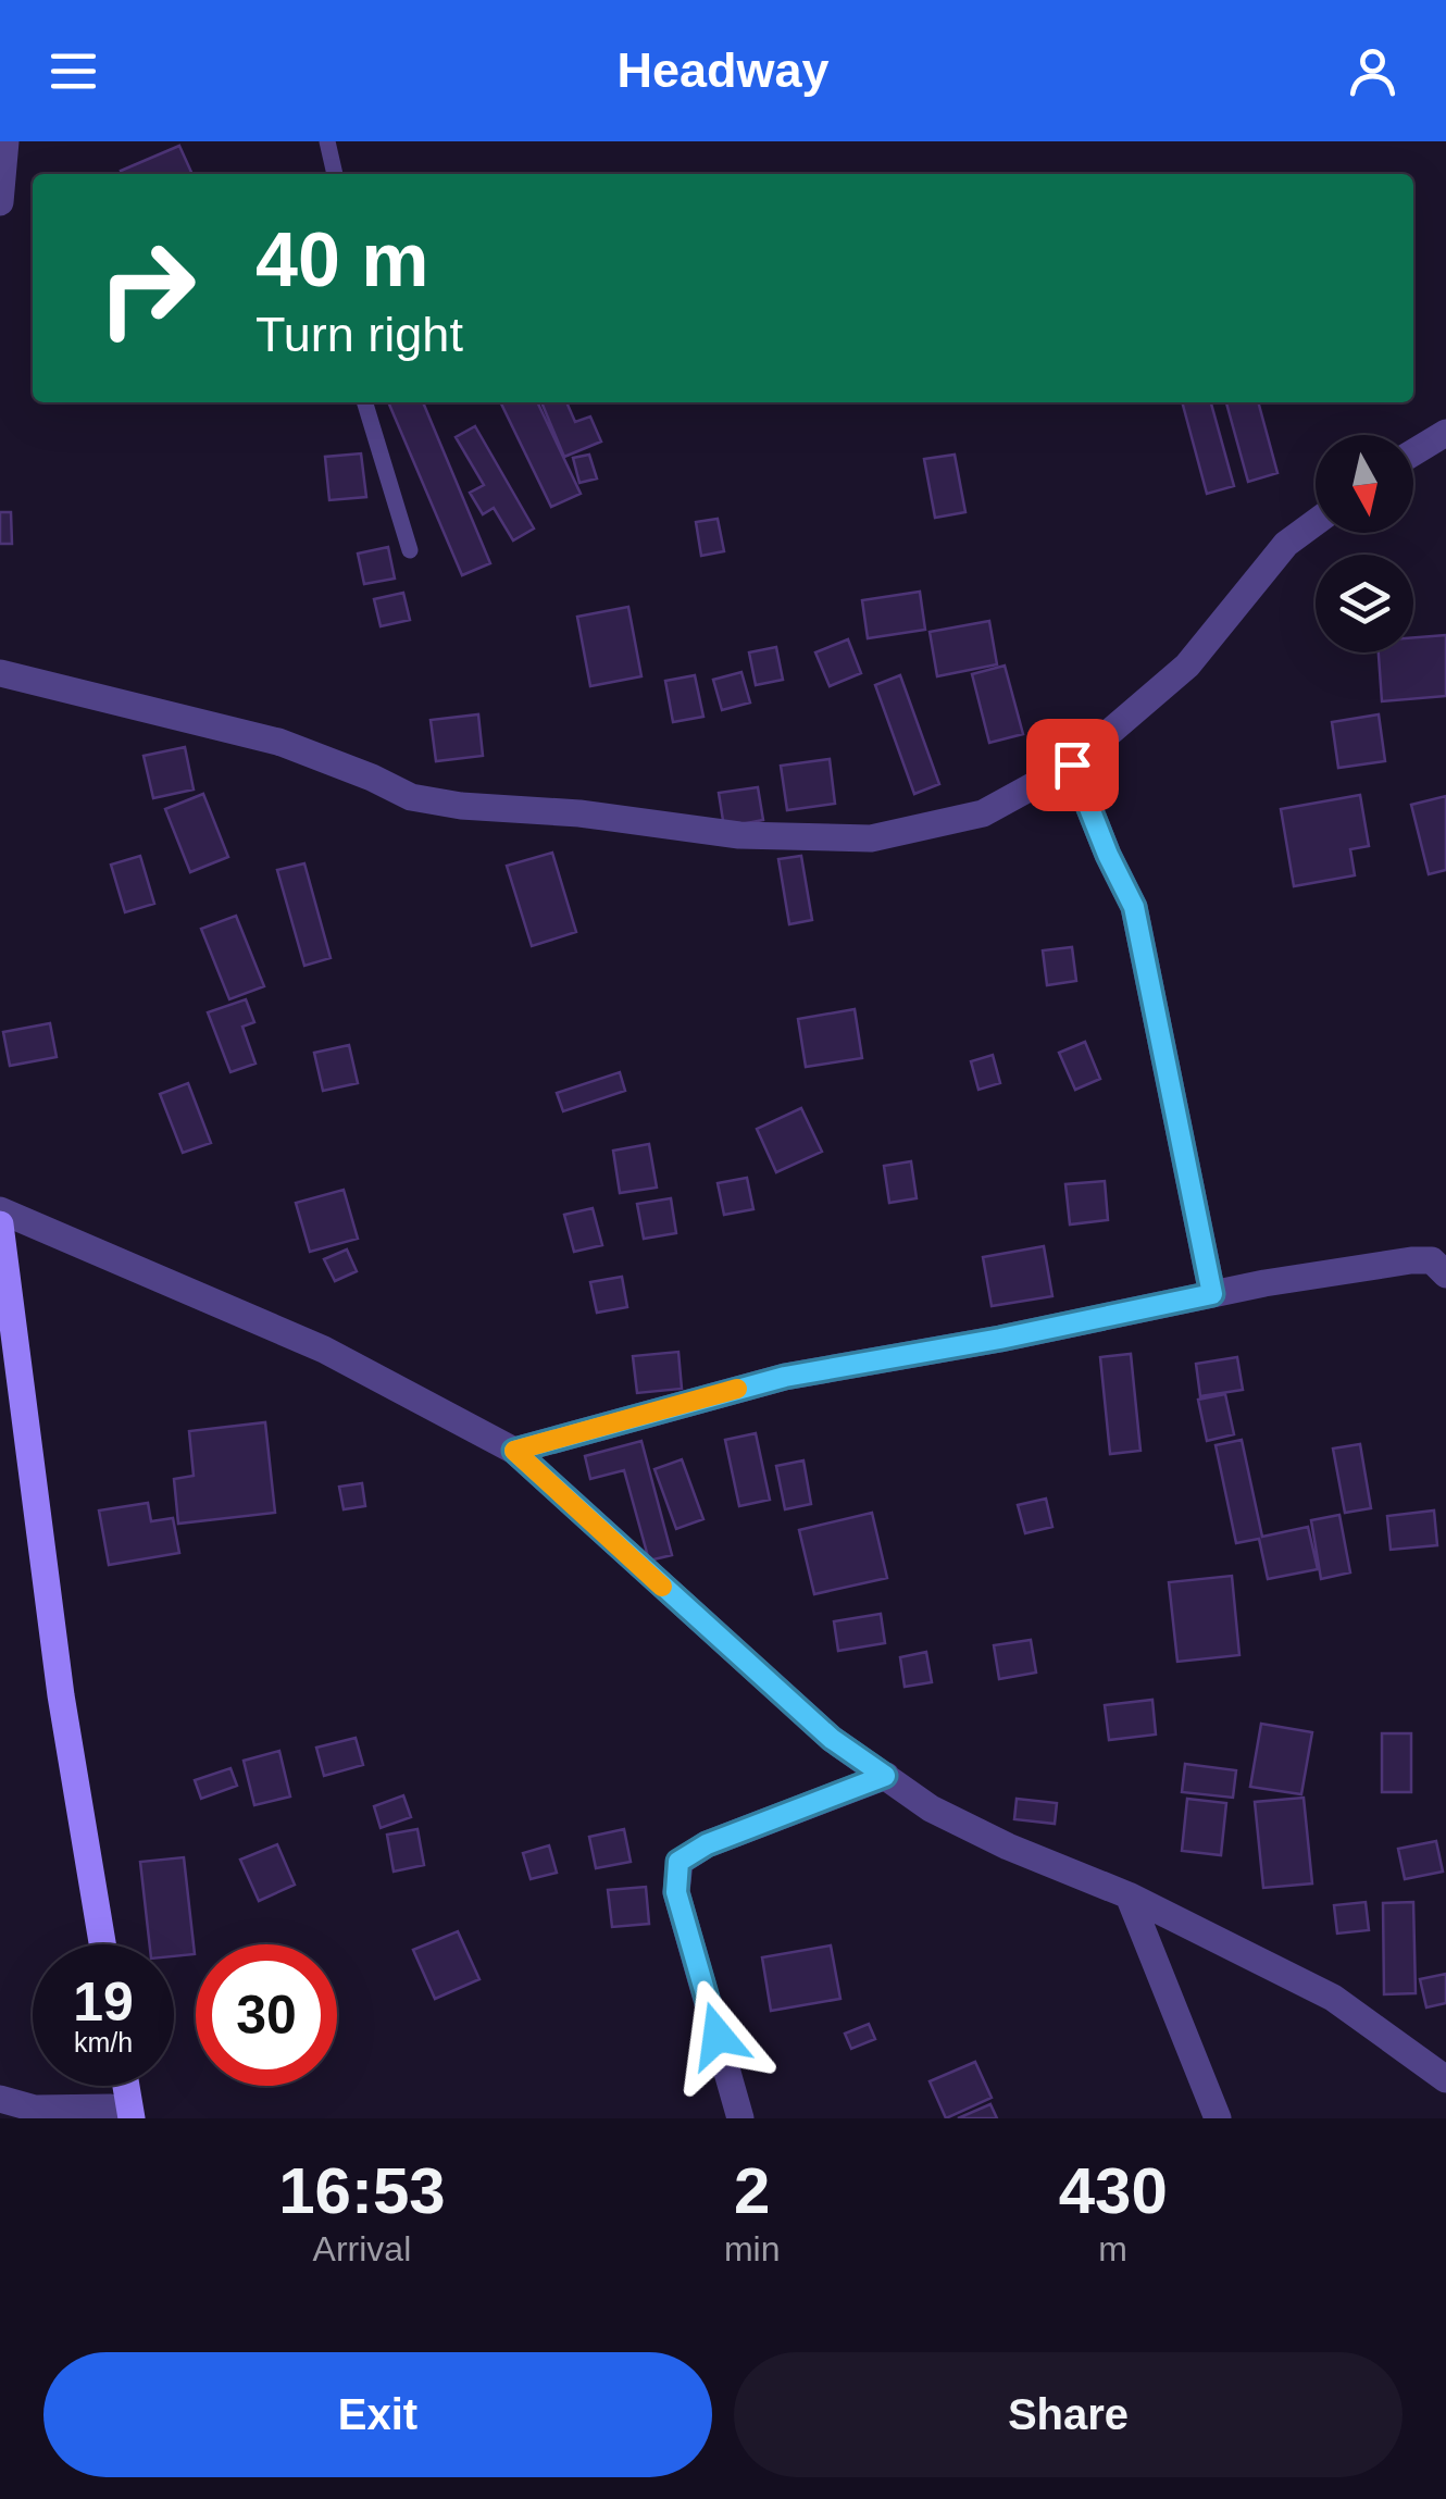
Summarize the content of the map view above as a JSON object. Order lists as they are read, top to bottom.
{
  "north": "bottom",
  "page": {
    "header": "Headway",
    "turn": ["40 m", "Turn right"],
    "speed": "19 km/h",
    "limit": "30",
    "eta": [
      "16:53",
      "Arrival",
      "2",
      "min",
      "430",
      "m"
    ],
    "buttons": ["Exit", "Share"]
  }
}
